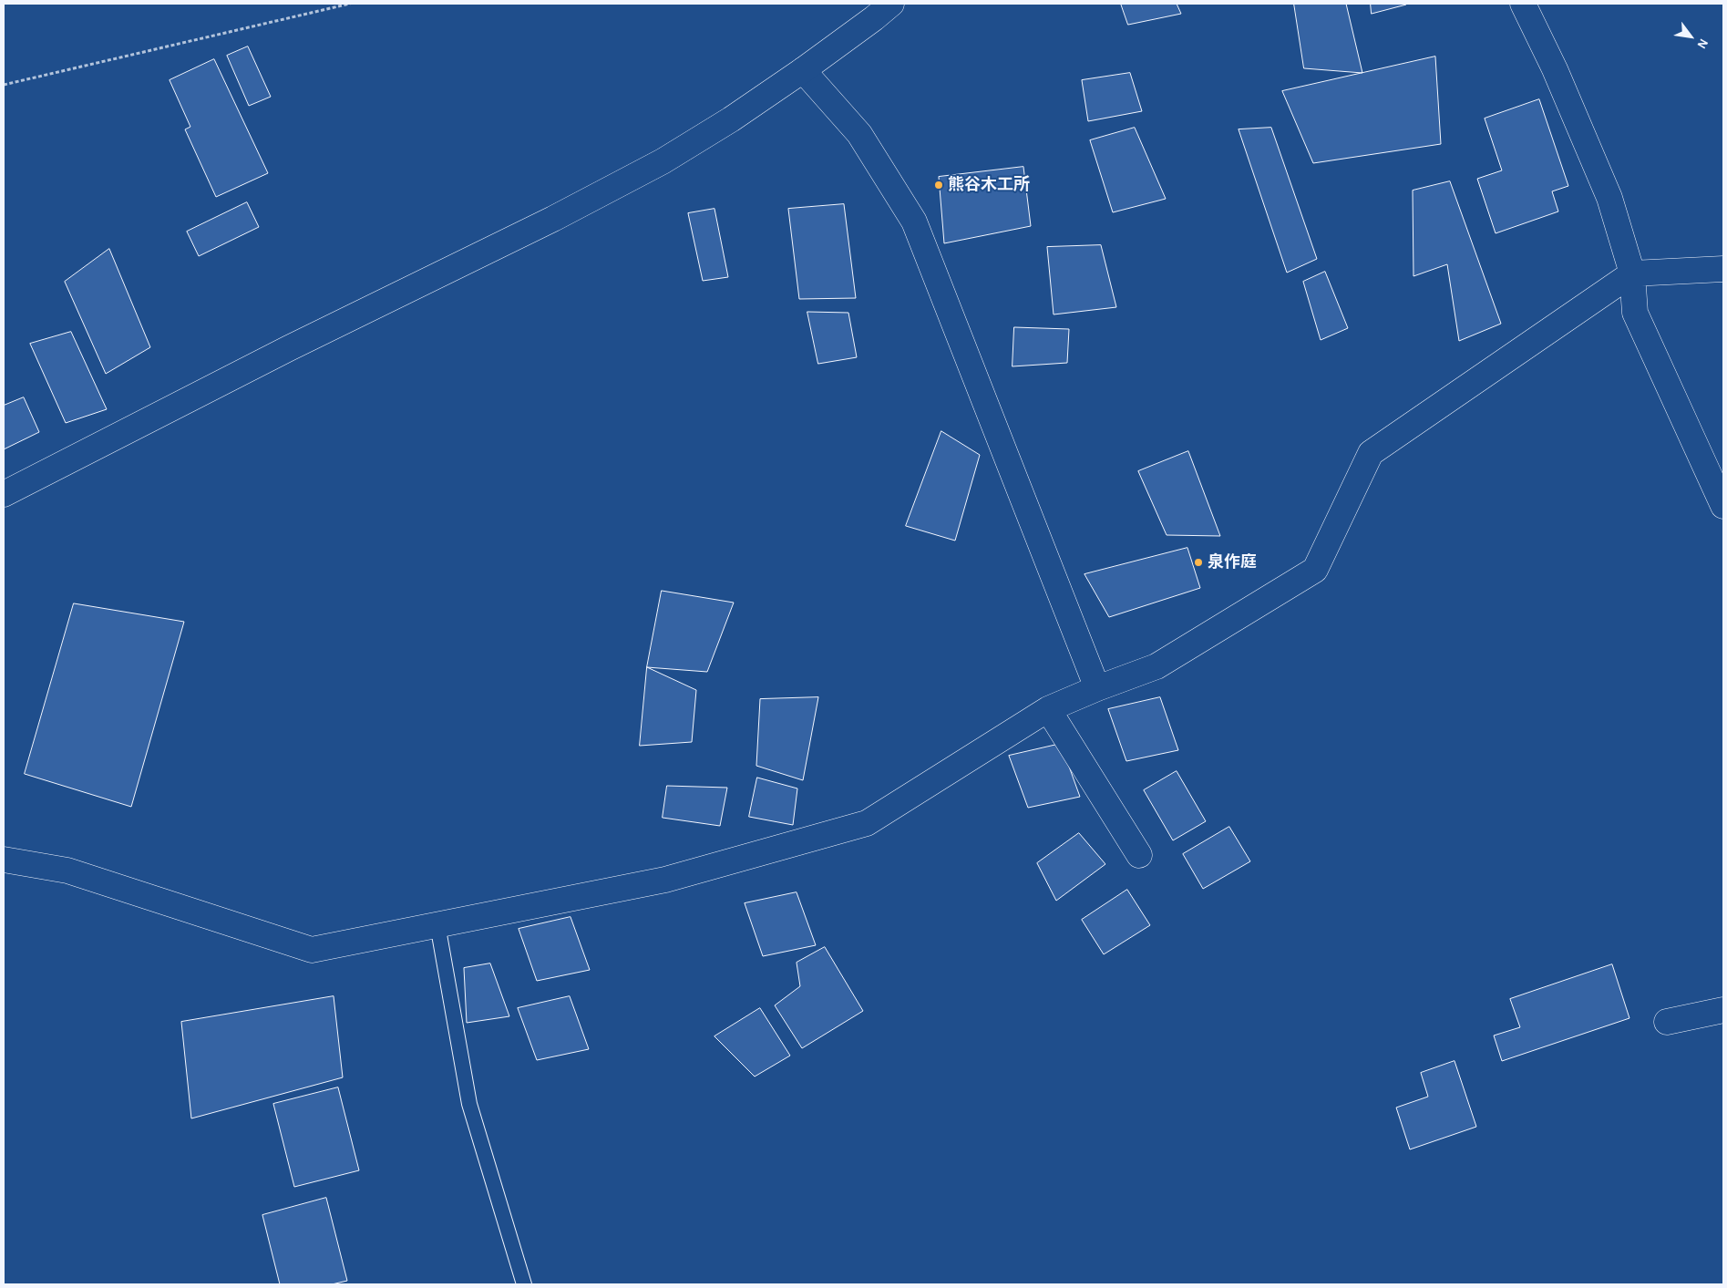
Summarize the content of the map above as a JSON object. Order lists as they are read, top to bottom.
{
  "places": ["熊谷木工所", "泉作庭"],
  "north": "bottom right"
}
